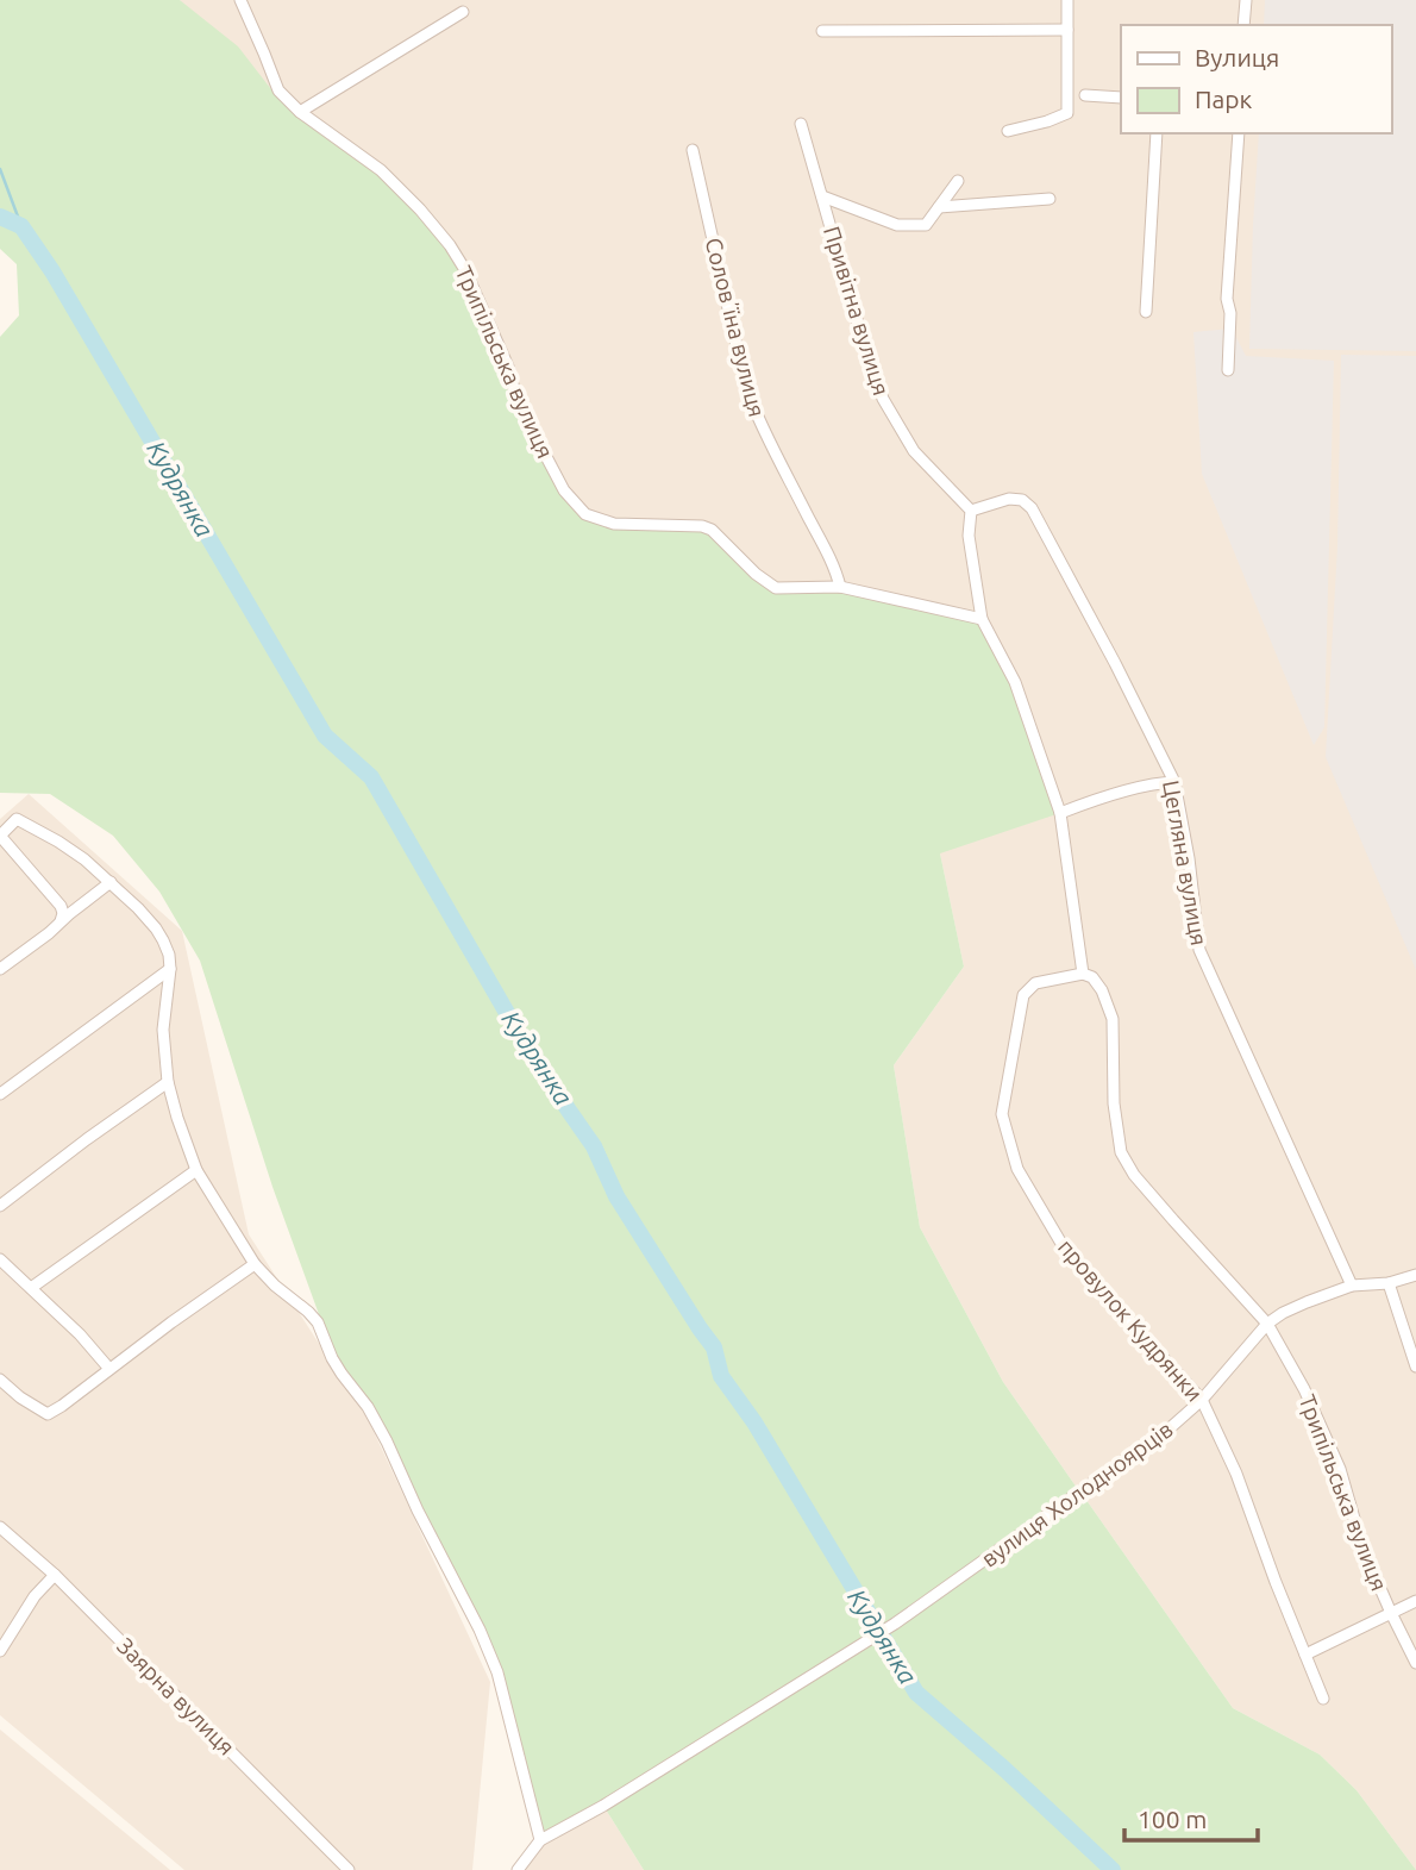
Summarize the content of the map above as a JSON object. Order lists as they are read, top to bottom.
{
  "streets": {
    "street": [
      "Привітна вулиця",
      "Соловʼїна вулиця",
      "Трипільська вулиця",
      "Цегляна вулиця",
      "провулок Кудрянки",
      "вулиця Холодноярців",
      "Заярна вулиця"
    ]
  },
  "crossings": [
    ["Привітна вулиця", "Цегляна вулиця"],
    ["Соловʼїна вулиця", "Трипільська вулиця"],
    ["Трипільська вулиця", "провулок Кудрянки"],
    ["Трипільська вулиця", "вулиця Холодноярців"],
    ["Цегляна вулиця", "вулиця Холодноярців"],
    ["провулок Кудрянки", "вулиця Холодноярців"]
  ],
  "water": ["Кудрянка"],
  "legend": ["Вулиця", "Парк"],
  "scale_bar": "100 m"
}
